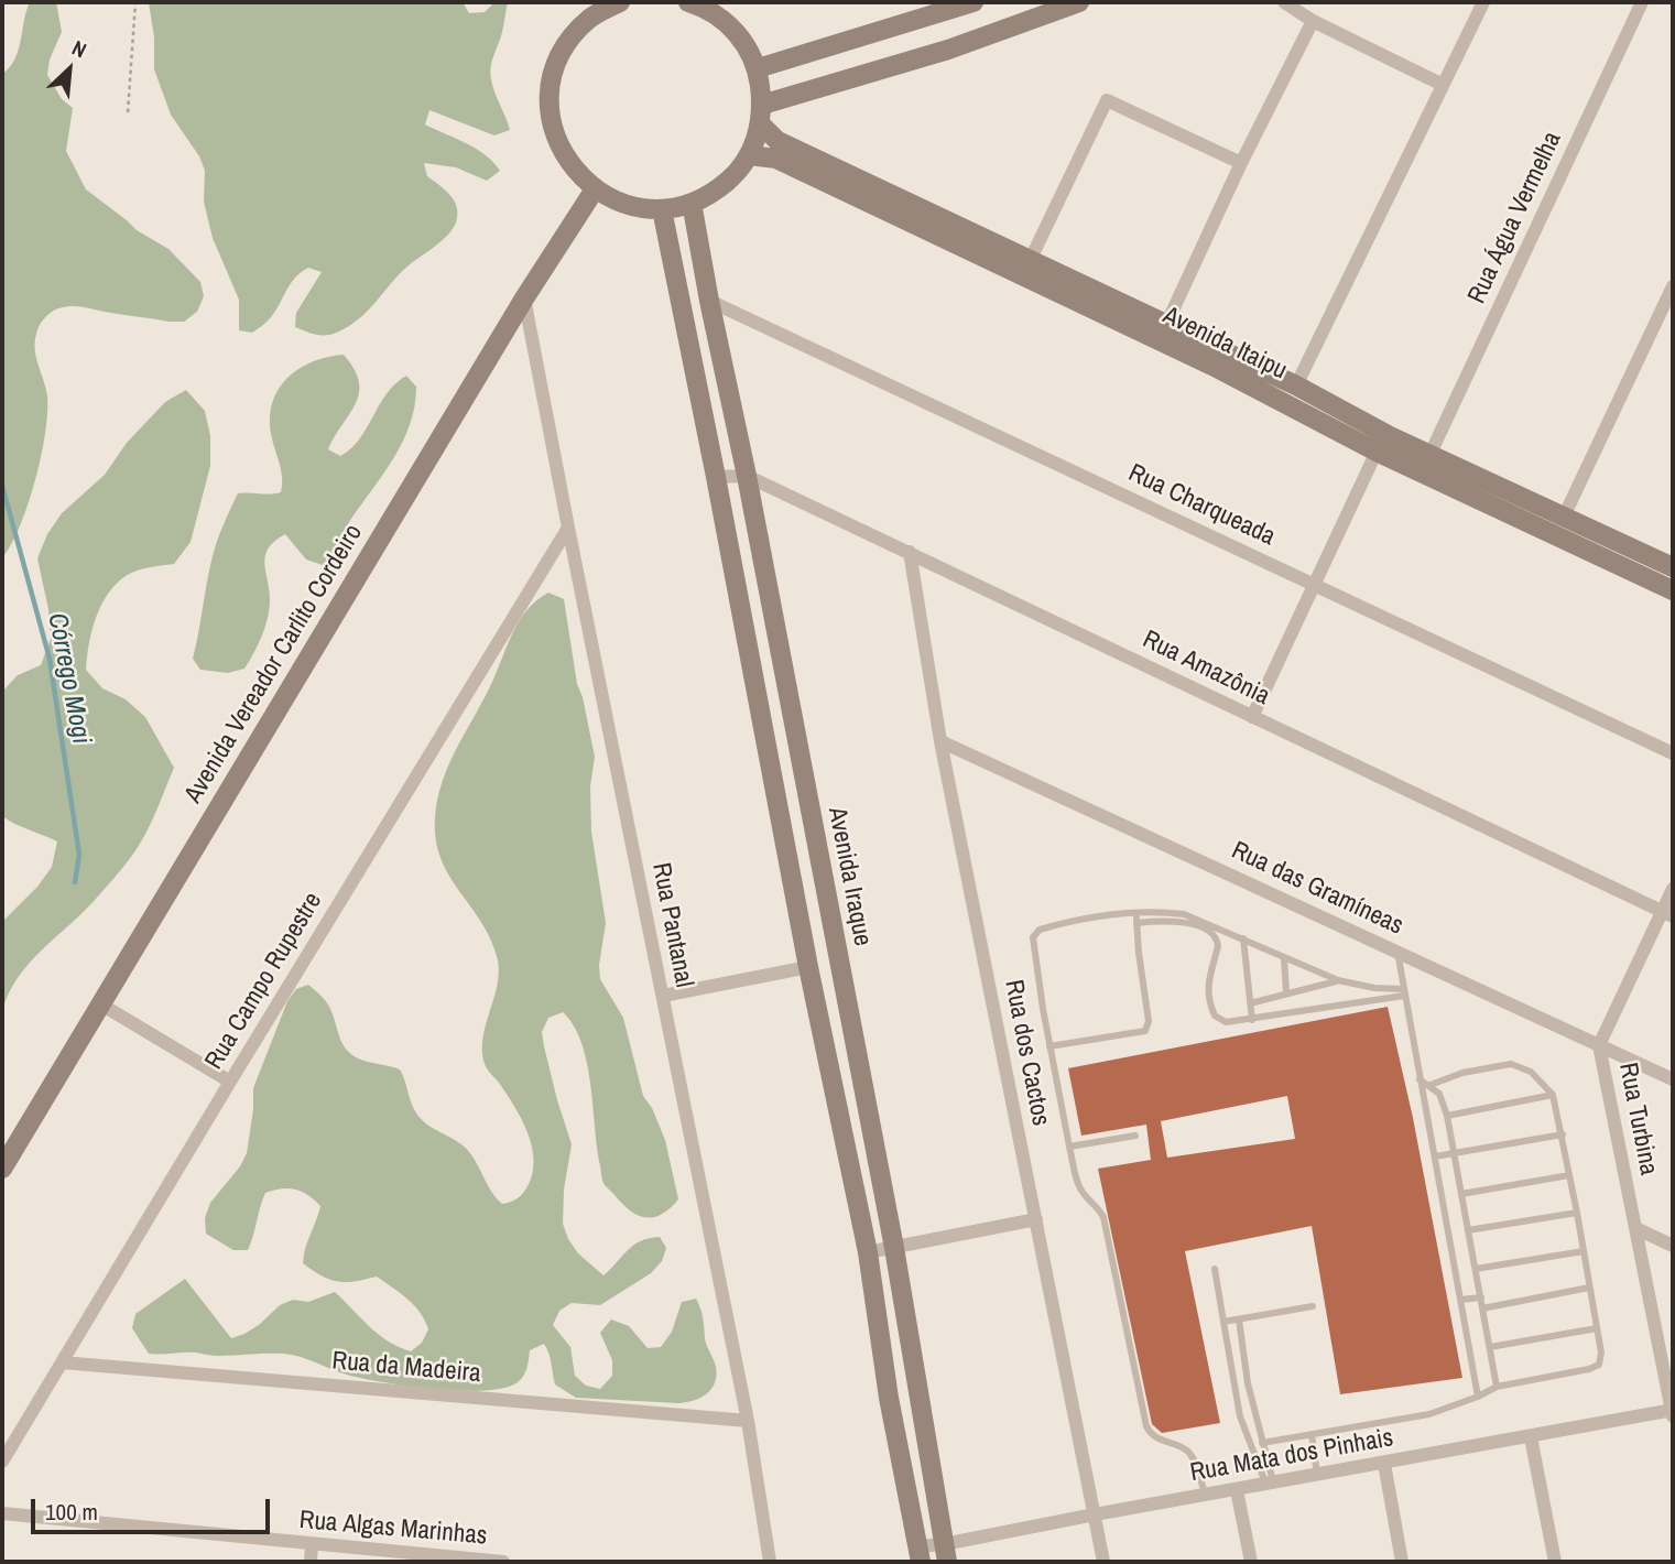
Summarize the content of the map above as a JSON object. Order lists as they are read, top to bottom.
{
  "streets": {
    "street": [
      "Rua Água Vermelha",
      "Avenida Itaipu",
      "Rua Charqueada",
      "Avenida Vereador Carlito Cordeiro",
      "Rua Amazônia",
      "Avenida Iraque",
      "Rua das Gramíneas",
      "Rua Pantanal",
      "Rua Campo Rupestre",
      "Rua dos Cactos",
      "Rua Turbina",
      "Rua da Madeira",
      "Rua Mata dos Pinhais",
      "Rua Algas Marinhas"
    ]
  },
  "crossings": [
    ["Rua Água Vermelha", "Avenida Itaipu"],
    ["Rua Charqueada", "Avenida Iraque"],
    ["Avenida Vereador Carlito Cordeiro", "Rua Pantanal"],
    ["Rua Amazônia", "Avenida Iraque"],
    ["Rua Amazônia", "Rua dos Cactos"],
    ["Rua Amazônia", "Rua Turbina"],
    ["Avenida Iraque", "Rua Mata dos Pinhais"],
    ["Rua das Gramíneas", "Rua dos Cactos"],
    ["Rua das Gramíneas", "Rua Turbina"],
    ["Rua Pantanal", "Rua Campo Rupestre"],
    ["Rua Pantanal", "Rua da Madeira"],
    ["Rua Campo Rupestre", "Rua da Madeira"],
    ["Rua dos Cactos", "Rua Mata dos Pinhais"],
    ["Rua Turbina", "Rua Mata dos Pinhais"]
  ],
  "water": ["Córrego Mogi"],
  "scale_bar": "100 m",
  "north": "top right"
}
